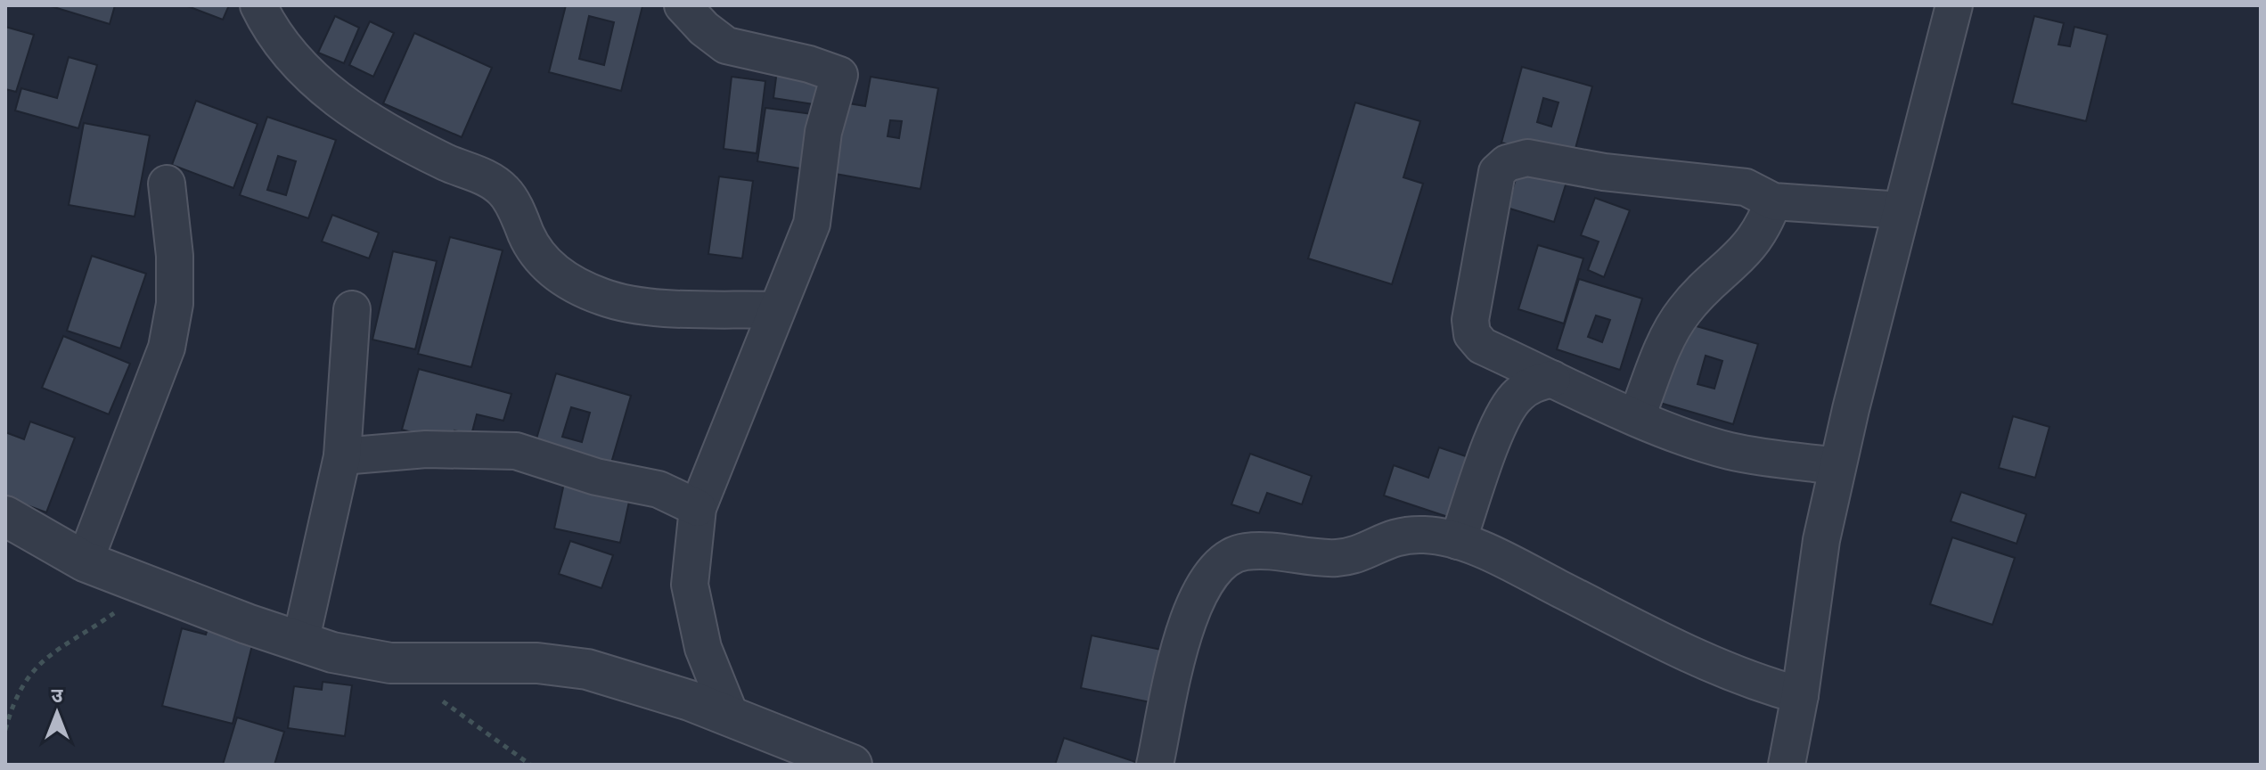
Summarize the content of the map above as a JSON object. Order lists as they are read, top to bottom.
{
  "north": "top"
}
